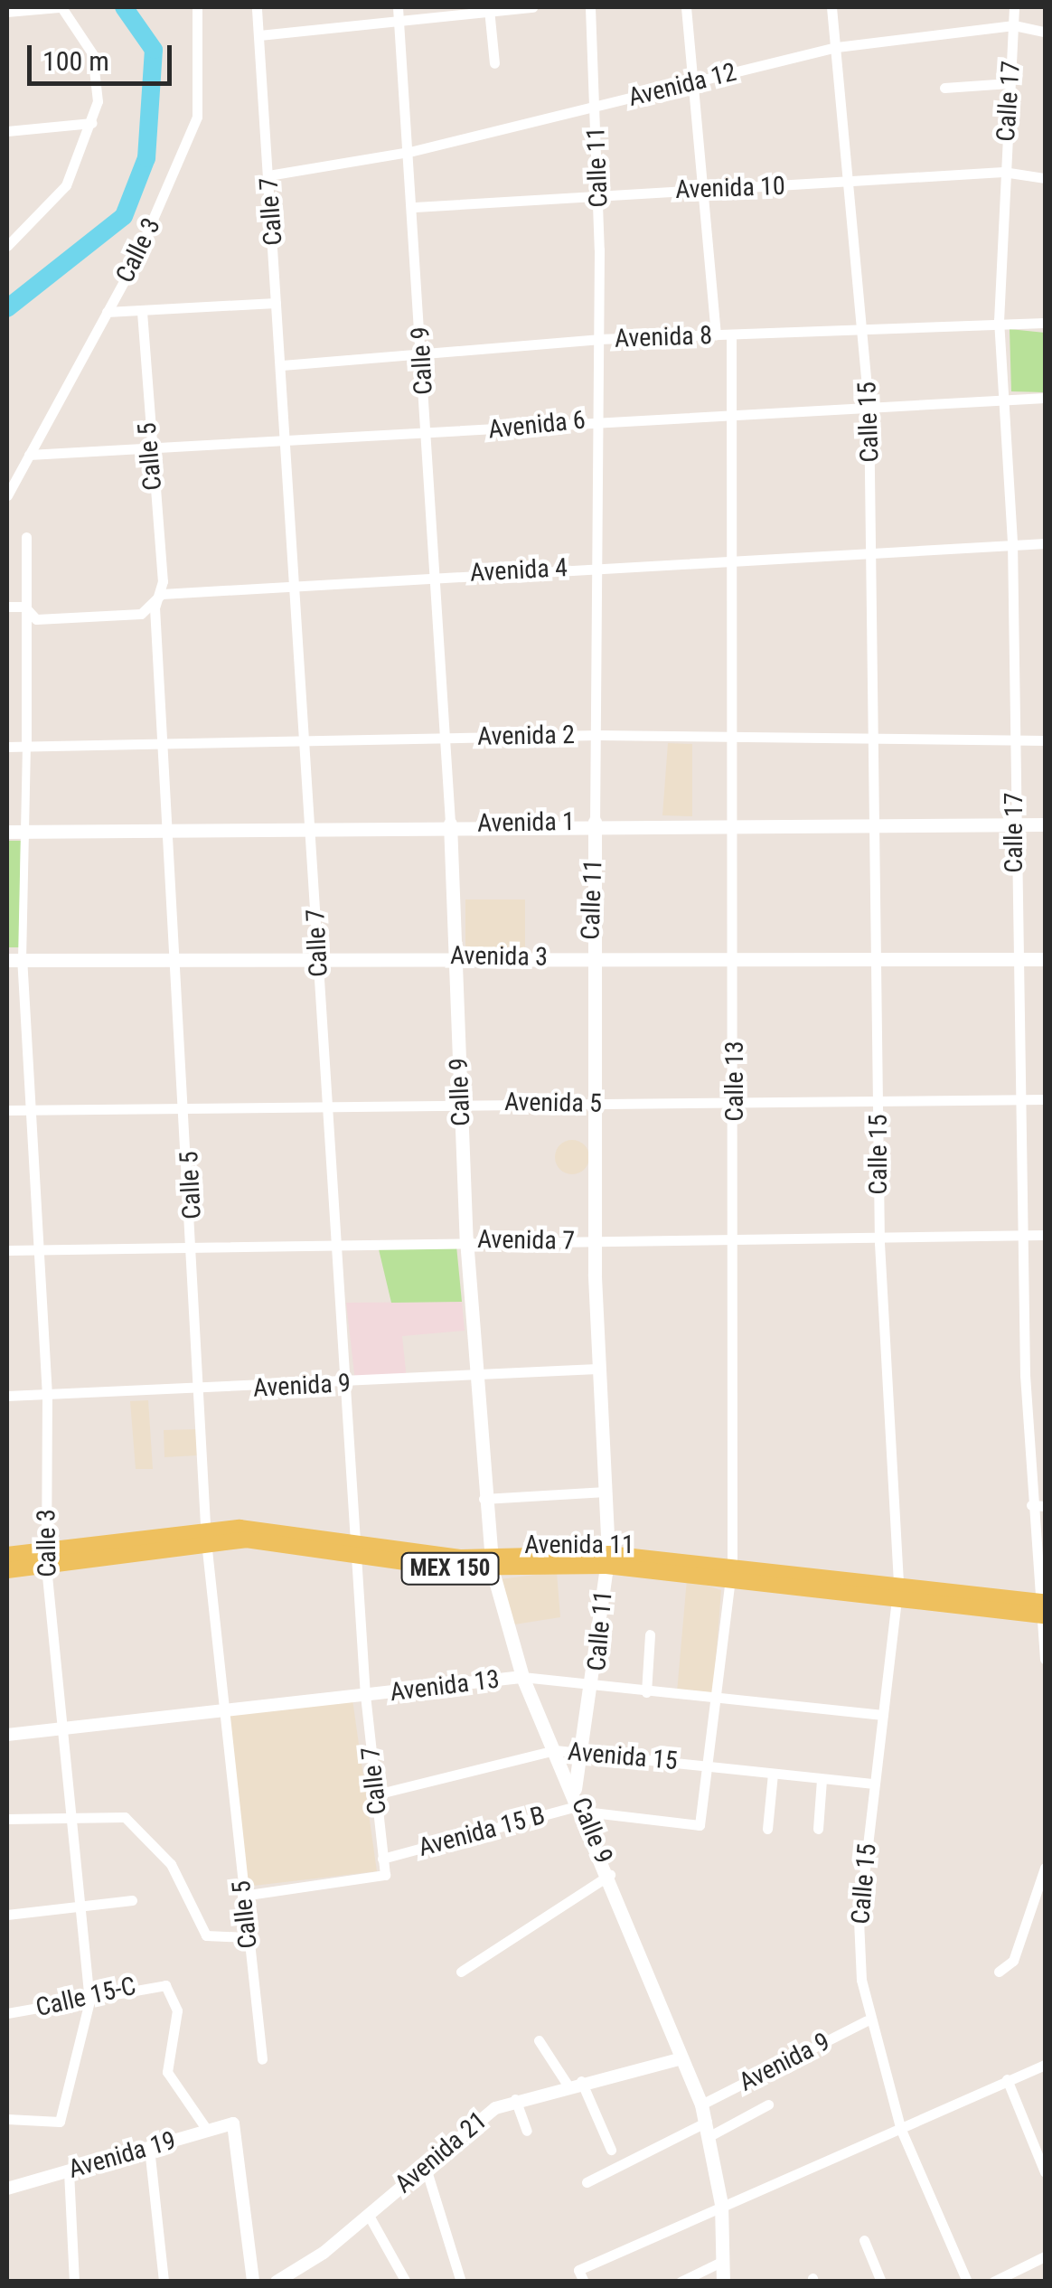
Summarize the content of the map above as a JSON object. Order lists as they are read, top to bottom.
{
  "streets": {
    "main road": [
      "Calle 11",
      "Calle 9",
      "Avenida 1",
      "Avenida 3",
      "Avenida 11",
      "MEX 150"
    ],
    "street": [
      "Avenida 12",
      "Calle 17",
      "Avenida 10",
      "Calle 7",
      "Calle 3",
      "Avenida 8",
      "Calle 15",
      "Avenida 6",
      "Calle 5",
      "Avenida 4",
      "Avenida 2",
      "Calle 13",
      "Avenida 5",
      "Avenida 7",
      "Avenida 9",
      "Avenida 13",
      "Avenida 15",
      "Avenida 15 B",
      "Calle 15-C",
      "Avenida 21",
      "Avenida 19"
    ]
  },
  "crossings": [
    ["Avenida 12", "Calle 17"],
    ["Avenida 12", "Calle 11"],
    ["Avenida 12", "Calle 7"],
    ["Avenida 12", "Calle 9"],
    ["Avenida 12", "Calle 15"],
    ["Calle 17", "Avenida 10"],
    ["Calle 17", "Avenida 8"],
    ["Calle 17", "Avenida 6"],
    ["Calle 17", "Avenida 4"],
    ["Calle 17", "Avenida 2"],
    ["Calle 17", "Avenida 1"],
    ["Calle 17", "Avenida 3"],
    ["Calle 17", "Avenida 5"],
    ["Calle 17", "Avenida 7"],
    ["Calle 17", "Avenida 11"],
    ["Calle 11", "Avenida 10"],
    ["Calle 11", "Avenida 8"],
    ["Calle 11", "Calle 9"],
    ["Calle 11", "Avenida 6"],
    ["Calle 11", "Avenida 4"],
    ["Calle 11", "Avenida 2"],
    ["Calle 11", "Avenida 1"],
    ["Calle 11", "Avenida 3"],
    ["Calle 11", "Avenida 5"],
    ["Calle 11", "Avenida 7"],
    ["Calle 11", "Avenida 9"],
    ["Calle 11", "Avenida 11"],
    ["Calle 11", "Avenida 13"],
    ["Calle 11", "Avenida 15"],
    ["Avenida 10", "Calle 9"],
    ["Avenida 10", "Calle 15"],
    ["Calle 7", "Avenida 8"],
    ["Calle 7", "Avenida 6"],
    ["Calle 7", "Calle 5"],
    ["Calle 7", "Avenida 4"],
    ["Calle 7", "Avenida 2"],
    ["Calle 7", "Avenida 1"],
    ["Calle 7", "Avenida 3"],
    ["Calle 7", "Avenida 5"],
    ["Calle 7", "Avenida 7"],
    ["Calle 7", "Avenida 9"],
    ["Calle 7", "Avenida 11"],
    ["Calle 7", "Avenida 13"],
    ["Calle 7", "Avenida 15"],
    ["Calle 7", "Avenida 15 B"],
    ["Calle 3", "Avenida 6"],
    ["Calle 3", "Avenida 3"],
    ["Calle 3", "Avenida 5"],
    ["Calle 3", "Avenida 7"],
    ["Calle 3", "Avenida 9"],
    ["Calle 3", "Avenida 11"],
    ["Calle 3", "Avenida 13"],
    ["Calle 3", "Calle 15-C"],
    ["Avenida 8", "Calle 9"],
    ["Avenida 8", "Calle 15"],
    ["Avenida 8", "Calle 13"],
    ["Calle 9", "Avenida 6"],
    ["Calle 9", "Avenida 4"],
    ["Calle 9", "Avenida 2"],
    ["Calle 9", "Avenida 1"],
    ["Calle 9", "Avenida 3"],
    ["Calle 9", "Calle 13"],
    ["Calle 9", "Avenida 5"],
    ["Calle 9", "Avenida 7"],
    ["Calle 9", "Avenida 9"],
    ["Calle 9", "Avenida 11"],
    ["Calle 9", "Avenida 13"],
    ["Calle 9", "Avenida 15"],
    ["Calle 9", "Avenida 15 B"],
    ["Calle 9", "Avenida 21"],
    ["Calle 15", "Avenida 6"],
    ["Calle 15", "Avenida 4"],
    ["Calle 15", "Avenida 2"],
    ["Calle 15", "Avenida 1"],
    ["Calle 15", "Avenida 3"],
    ["Calle 15", "Avenida 5"],
    ["Calle 15", "Avenida 7"],
    ["Calle 15", "Avenida 9"],
    ["Calle 15", "Avenida 11"],
    ["Calle 15", "Avenida 13"],
    ["Calle 15", "Avenida 15"],
    ["Avenida 6", "Calle 5"],
    ["Avenida 6", "Calle 13"],
    ["Calle 5", "Avenida 4"],
    ["Calle 5", "Avenida 2"],
    ["Calle 5", "Avenida 1"],
    ["Calle 5", "Avenida 3"],
    ["Calle 5", "Avenida 5"],
    ["Calle 5", "Avenida 7"],
    ["Calle 5", "Avenida 9"],
    ["Calle 5", "Avenida 11"],
    ["Calle 5", "Avenida 13"],
    ["Avenida 4", "Calle 13"],
    ["Avenida 2", "Calle 13"],
    ["Avenida 1", "Calle 13"],
    ["Avenida 3", "Calle 13"],
    ["Calle 13", "Avenida 5"],
    ["Calle 13", "Avenida 7"],
    ["Calle 13", "Avenida 11"],
    ["Calle 13", "Avenida 13"],
    ["Calle 13", "Avenida 15"],
    ["Calle 13", "Avenida 15 B"],
    ["Calle 15-C", "Avenida 19"]
  ],
  "scale_bar": "100 m"
}
